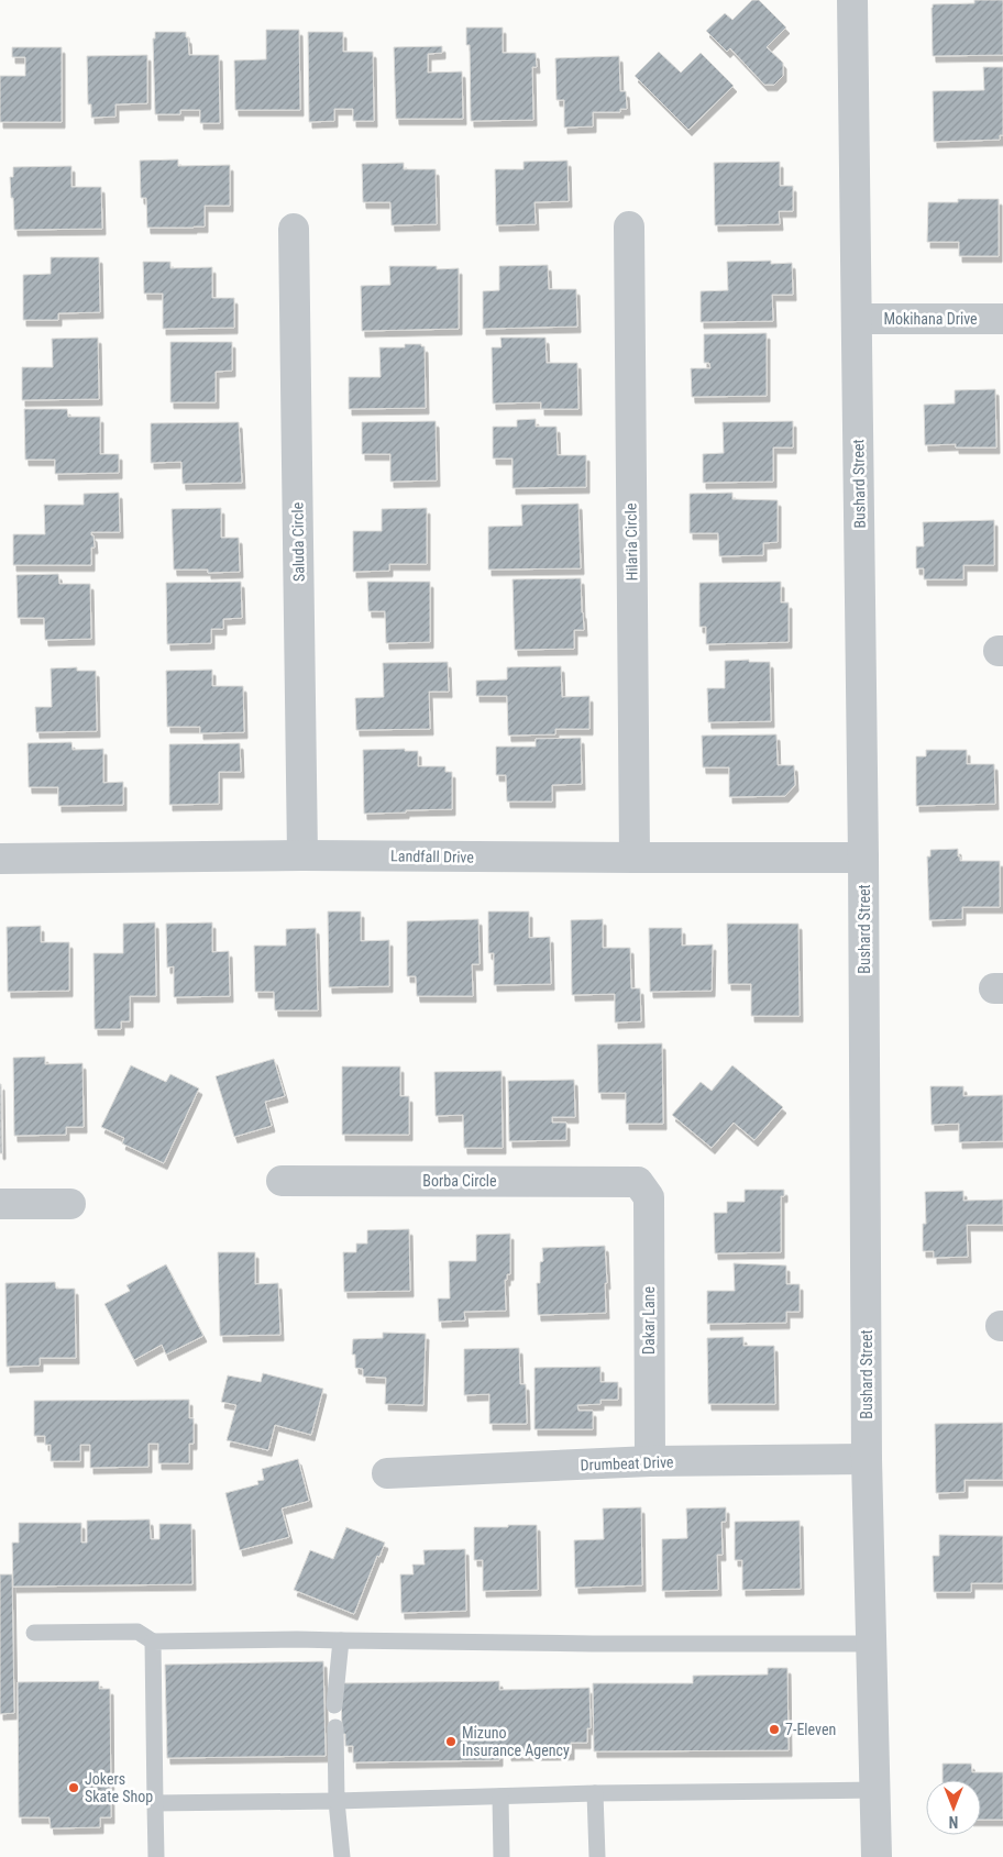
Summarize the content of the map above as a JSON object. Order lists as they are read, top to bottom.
{
  "streets": {
    "street": [
      "Mokihana Drive",
      "Bushard Street",
      "Saluda Circle",
      "Hilaria Circle",
      "Landfall Drive",
      "Borba Circle",
      "Dakar Lane",
      "Drumbeat Drive"
    ]
  },
  "crossings": [
    ["Mokihana Drive", "Bushard Street"],
    ["Bushard Street", "Landfall Drive"],
    ["Bushard Street", "Drumbeat Drive"],
    ["Saluda Circle", "Landfall Drive"],
    ["Hilaria Circle", "Landfall Drive"],
    ["Borba Circle", "Dakar Lane"],
    ["Dakar Lane", "Drumbeat Drive"]
  ],
  "places": ["7-Eleven", "Mizuno Insurance Agency", "Jokers Skate Shop"],
  "north": "bottom"
}
